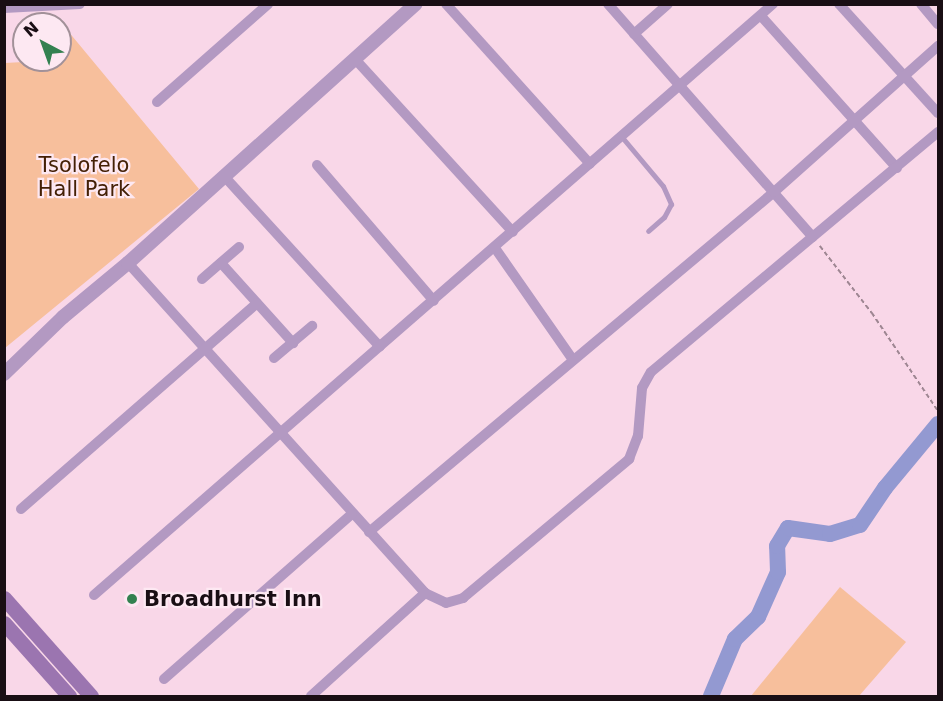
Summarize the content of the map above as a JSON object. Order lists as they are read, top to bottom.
{
  "parks": ["Tsolofelo Hall Park"],
  "places": ["Broadhurst Inn"],
  "north": "top left"
}
